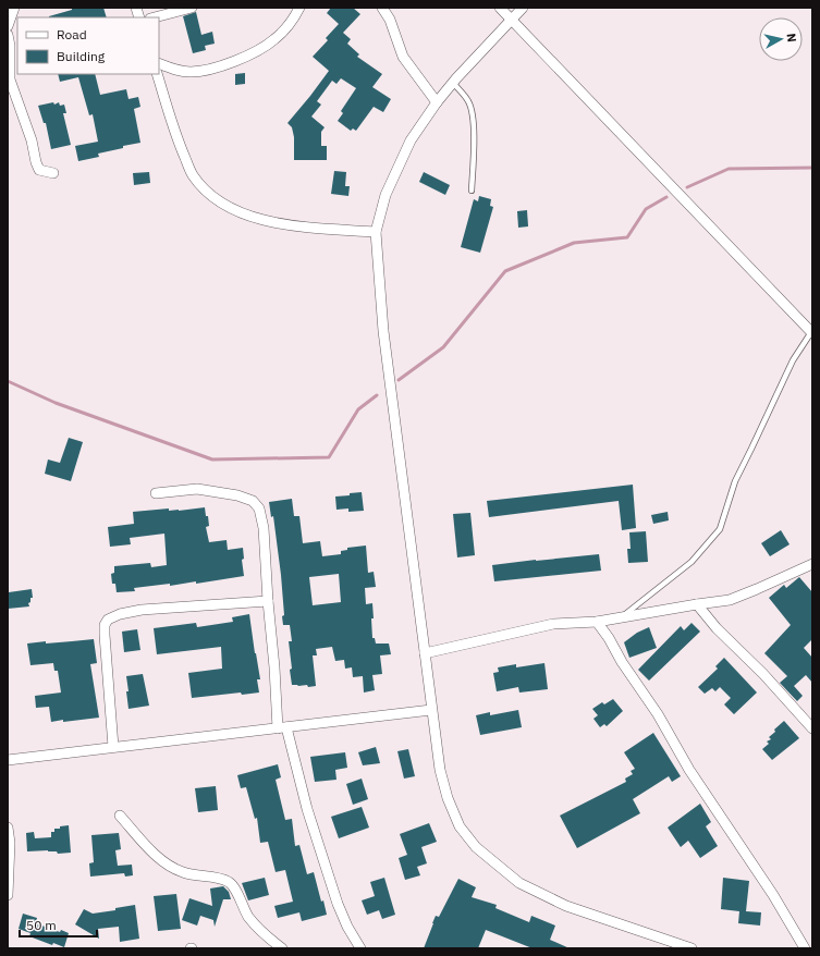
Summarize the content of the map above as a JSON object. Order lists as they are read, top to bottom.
{
  "legend": ["Road", "Building"],
  "scale_bar": "50 m",
  "north": "right"
}
